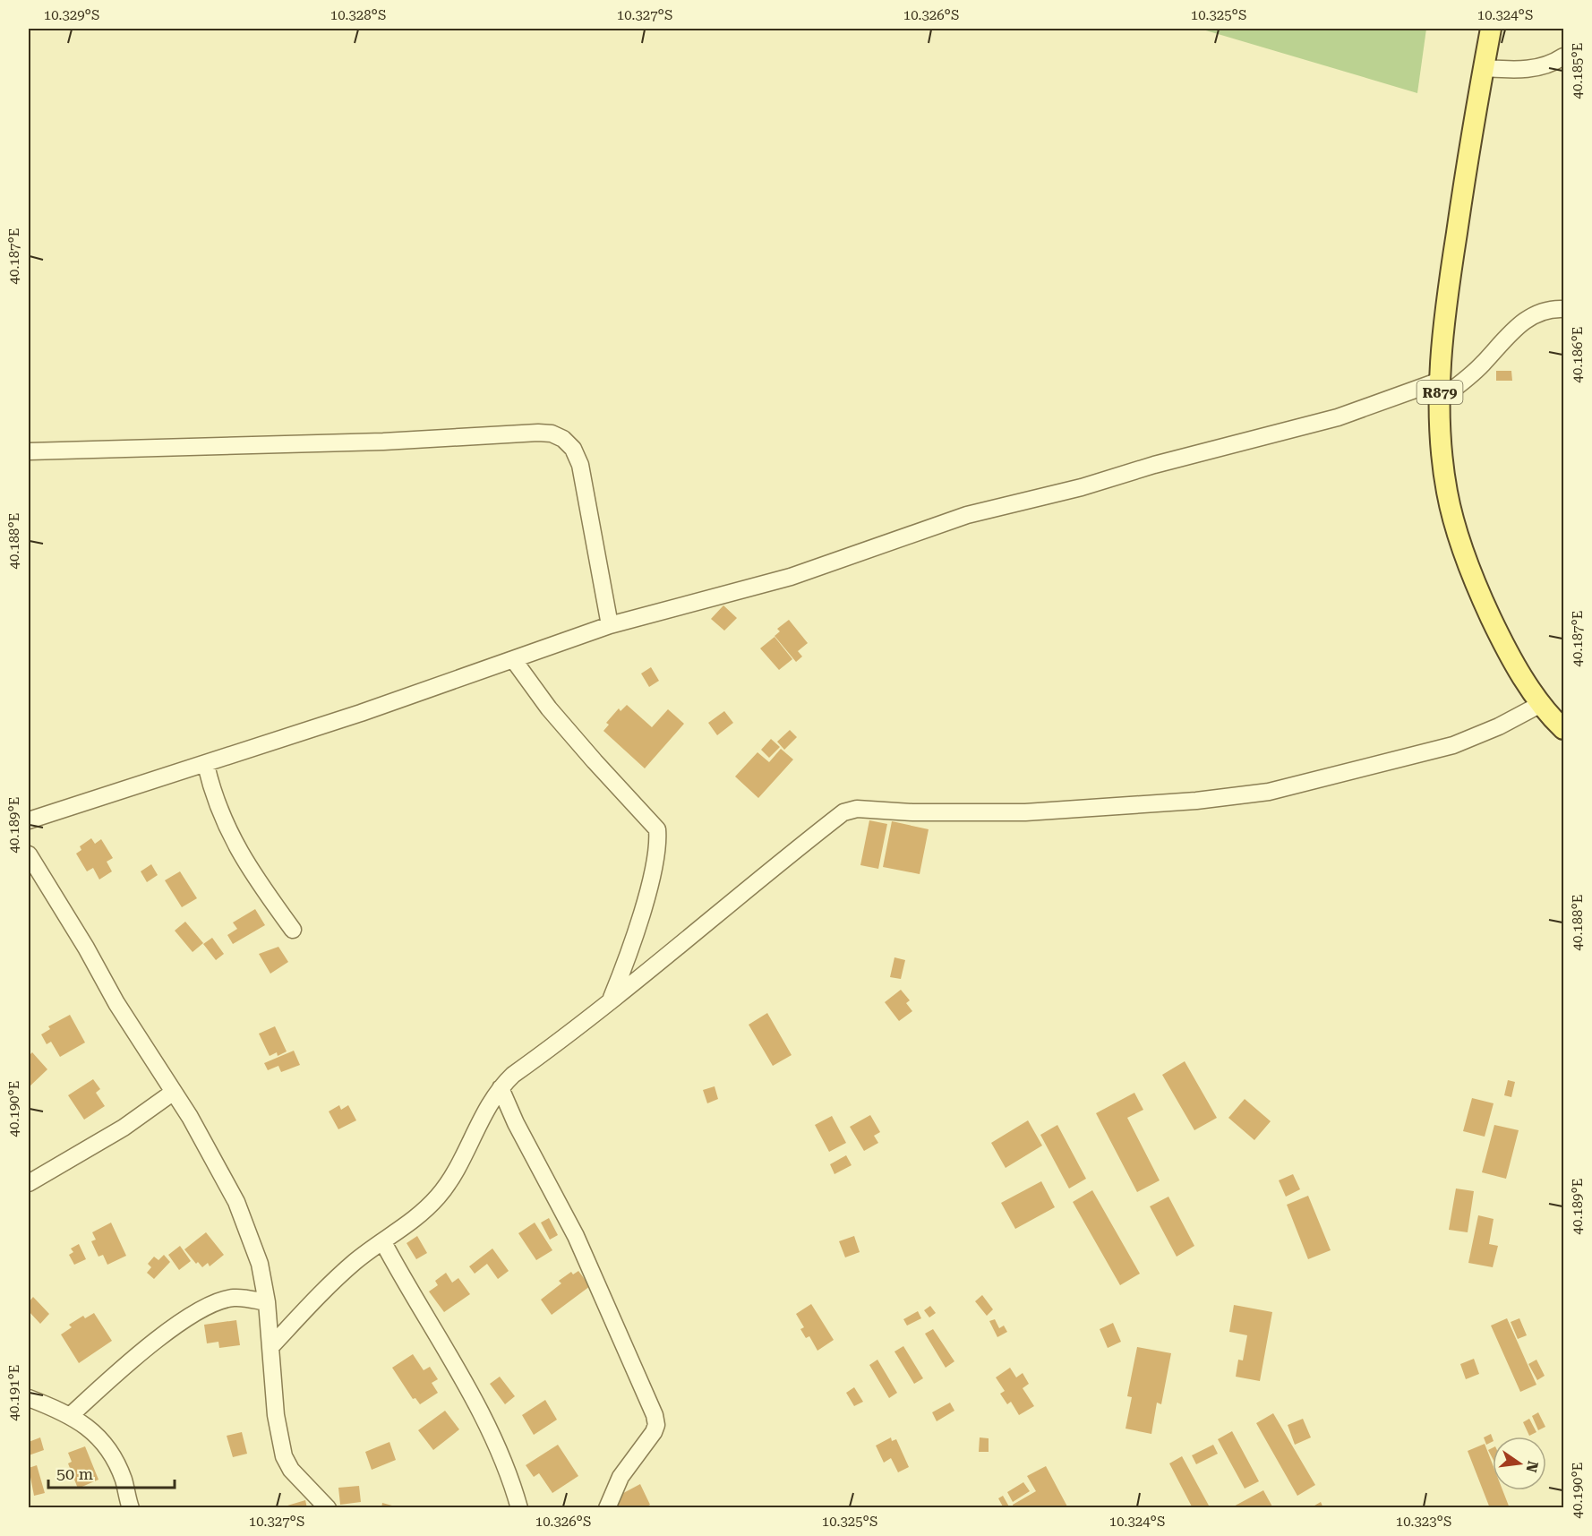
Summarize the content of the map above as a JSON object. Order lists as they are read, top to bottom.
{
  "streets": {
    "main road": ["R879"]
  },
  "scale_bar": "50 m",
  "north": "right",
  "coordinates": [
    "10.329°S",
    "10.328°S",
    "10.327°S",
    "10.326°S",
    "10.325°S",
    "10.324°S",
    "40.185°E",
    "40.187°E",
    "40.186°E",
    "40.188°E",
    "40.189°E",
    "40.190°E",
    "40.191°E",
    "10.323°S"
  ]
}
